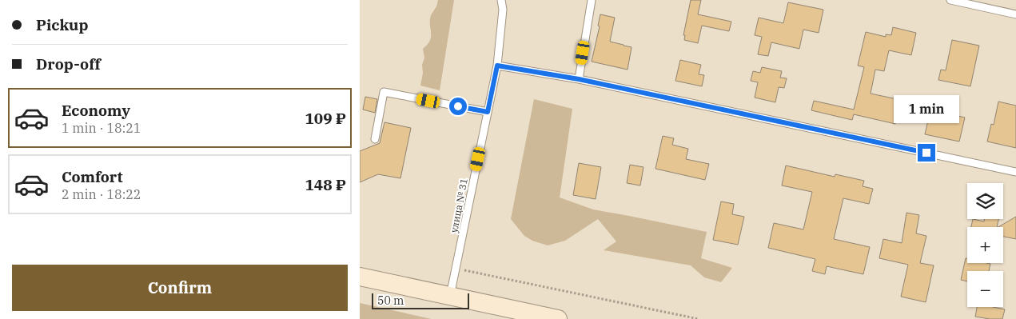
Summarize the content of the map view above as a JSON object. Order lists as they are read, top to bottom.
{
  "streets": {
    "lane": ["улица № 31"]
  },
  "scale_bar": "50 m",
  "page": {
    "banner": ["Pickup", "Drop-off"],
    "list": [
      {
        "name": "Economy",
        "note": "1 min · 18:21",
        "value": "109 ₽"
      },
      {
        "name": "Comfort",
        "note": "2 min · 18:22",
        "value": "148 ₽"
      }
    ],
    "bubble": "1 min",
    "map_buttons": ["+", "−"],
    "buttons": "Confirm",
    "scale": "50 m"
  }
}
